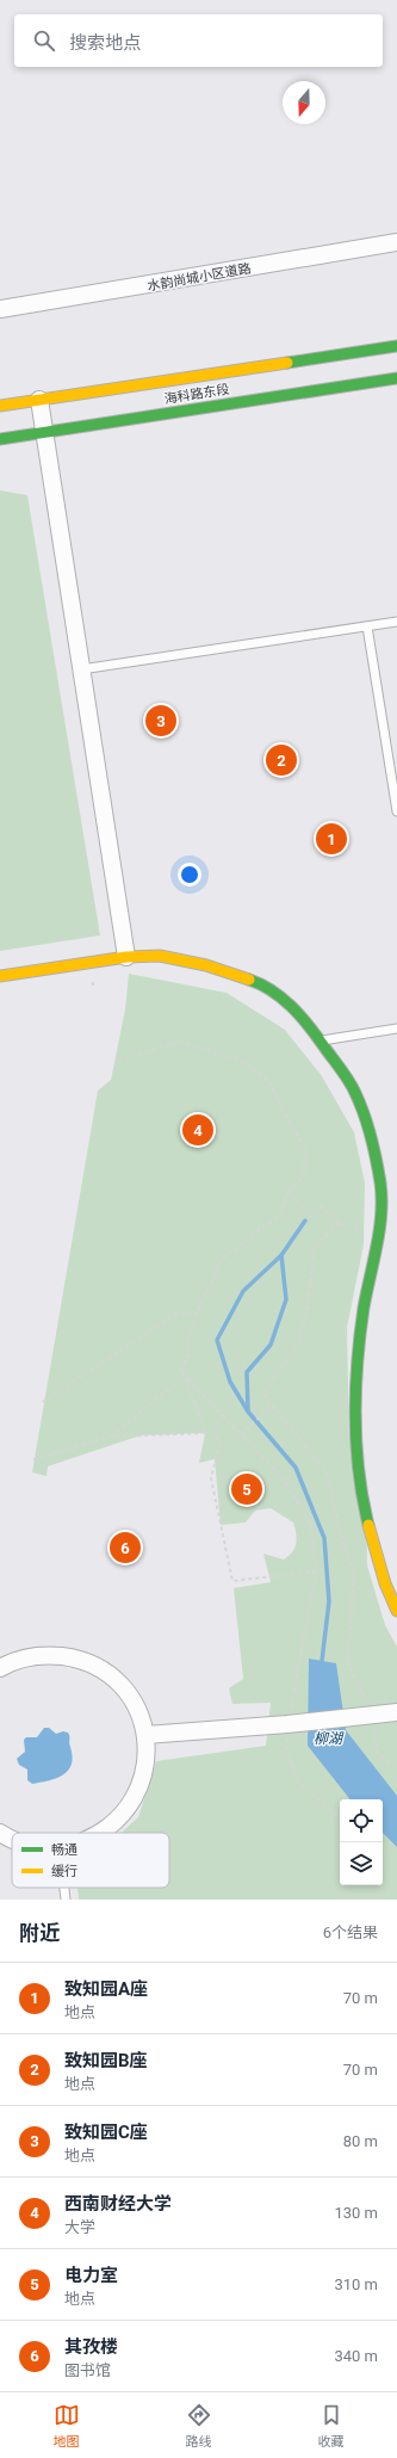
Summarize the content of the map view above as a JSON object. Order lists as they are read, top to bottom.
{
  "streets": {
    "street": ["水韵尚城小区道路", "海科路东段"]
  },
  "water": ["柳湖"],
  "legend": ["畅通", "缓行"],
  "north": "bottom",
  "page": {
    "search": "搜索地点",
    "pins": [
      "3",
      "2",
      "1",
      "4",
      "5",
      "6"
    ],
    "heading": ["附近", "6个结果"],
    "list": [
      {
        "mark": "1",
        "name": "致知园A座",
        "note": "地点",
        "value": "70 m"
      },
      {
        "mark": "2",
        "name": "致知园B座",
        "note": "地点",
        "value": "70 m"
      },
      {
        "mark": "3",
        "name": "致知园C座",
        "note": "地点",
        "value": "80 m"
      },
      {
        "mark": "4",
        "name": "西南财经大学",
        "note": "大学",
        "value": "130 m"
      },
      {
        "mark": "5",
        "name": "电力室",
        "note": "地点",
        "value": "310 m"
      },
      {
        "mark": "6",
        "name": "其孜楼",
        "note": "图书馆",
        "value": "340 m"
      }
    ],
    "nav": ["地图", "路线", "收藏"]
  }
}
